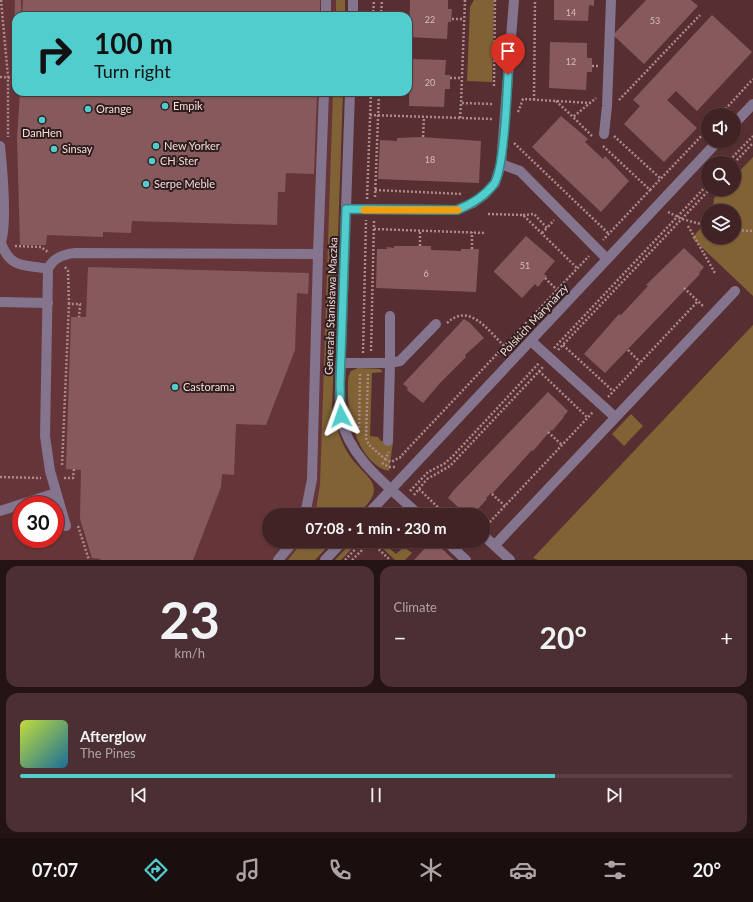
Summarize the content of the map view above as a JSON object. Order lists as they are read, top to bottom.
{
  "streets": {
    "street": ["Generała Stanisława Maczka", "Polskich Marynarzy"]
  },
  "crossings": [
    ["Generała Stanisława Maczka", "Polskich Marynarzy"]
  ],
  "places": [
    "Empik",
    "Orange",
    "DanHen",
    "New Yorker",
    "Sinsay",
    "CH Ster",
    "Serpe Meble",
    "Castorama"
  ],
  "house_numbers": [
    "14",
    "22",
    "53",
    "12",
    "20",
    "18",
    "51",
    "6"
  ],
  "page": {
    "turn": ["100 m", "Turn right"],
    "limit": "30",
    "trip": "07:08 · 1 min · 230 m",
    "tile": [
      ["23", "km/h"],
      "Climate"
    ],
    "heat": ["−", "20°", "+"],
    "song": ["Afterglow", "The Pines"],
    "tabs": ["07:07", "20°"]
  }
}
